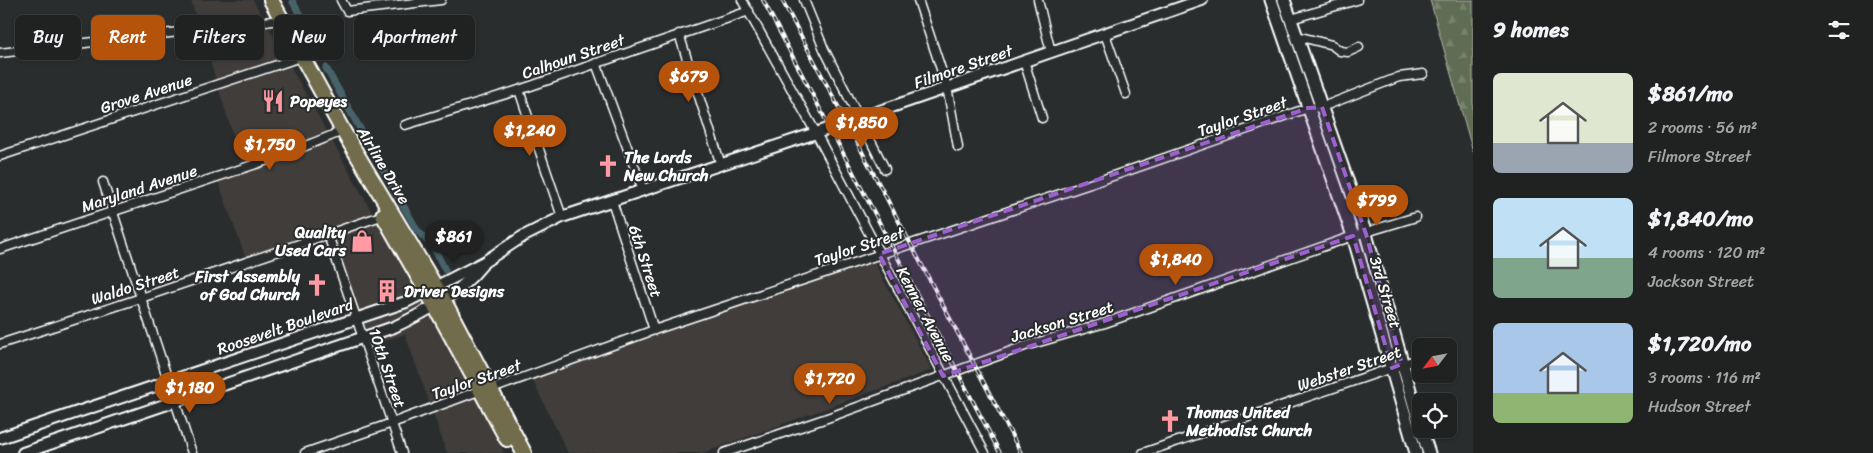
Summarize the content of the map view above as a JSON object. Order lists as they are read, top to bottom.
{
  "streets": {
    "highway": ["Airline Drive"],
    "main road": ["3rd Street"],
    "street": [
      "Calhoun Street",
      "Filmore Street",
      "Grove Avenue",
      "Taylor Street",
      "Maryland Avenue",
      "6th Street",
      "Waldo Street",
      "Kenner Avenue",
      "Jackson Street",
      "Roosevelt Boulevard",
      "10th Street",
      "Webster Street"
    ]
  },
  "crossings": [
    ["Calhoun Street", "Kenner Avenue"],
    ["Filmore Street", "Airline Drive"],
    ["Filmore Street", "6th Street"],
    ["Filmore Street", "Kenner Avenue"],
    ["Filmore Street", "Roosevelt Boulevard"],
    ["Taylor Street", "Airline Drive"],
    ["Taylor Street", "6th Street"],
    ["Taylor Street", "3rd Street"],
    ["Taylor Street", "Kenner Avenue"],
    ["Taylor Street", "10th Street"],
    ["Airline Drive", "Maryland Avenue"],
    ["Airline Drive", "Waldo Street"],
    ["Airline Drive", "Roosevelt Boulevard"],
    ["Waldo Street", "10th Street"],
    ["3rd Street", "Jackson Street"],
    ["3rd Street", "Webster Street"],
    ["Kenner Avenue", "Jackson Street"],
    ["Roosevelt Boulevard", "10th Street"]
  ],
  "places": {
    "restaurant": ["Popeyes"],
    "church": ["The Lords New Church", "First Assembly of God Church", "Thomas United Methodist Church"],
    "shop": ["Quality Used Cars"],
    "building": ["Driver Designs"]
  },
  "north": "bottom left",
  "page": {
    "heading": "9 homes",
    "chip": [
      "Buy",
      "Rent",
      "Filters",
      "New",
      "Apartment"
    ],
    "list": [
      {
        "name": "$861/mo",
        "note": "2 rooms · 56 m² · Filmore Street"
      },
      {
        "name": "$1,840/mo",
        "note": "4 rooms · 120 m² · Jackson Street"
      },
      {
        "name": "$1,720/mo",
        "note": "3 rooms · 116 m² · Hudson Street"
      }
    ],
    "price": [
      "$679",
      "$1,850",
      "$1,240",
      "$1,750",
      "$799",
      "$861",
      "$1,840",
      "$1,720",
      "$1,180"
    ]
  }
}
